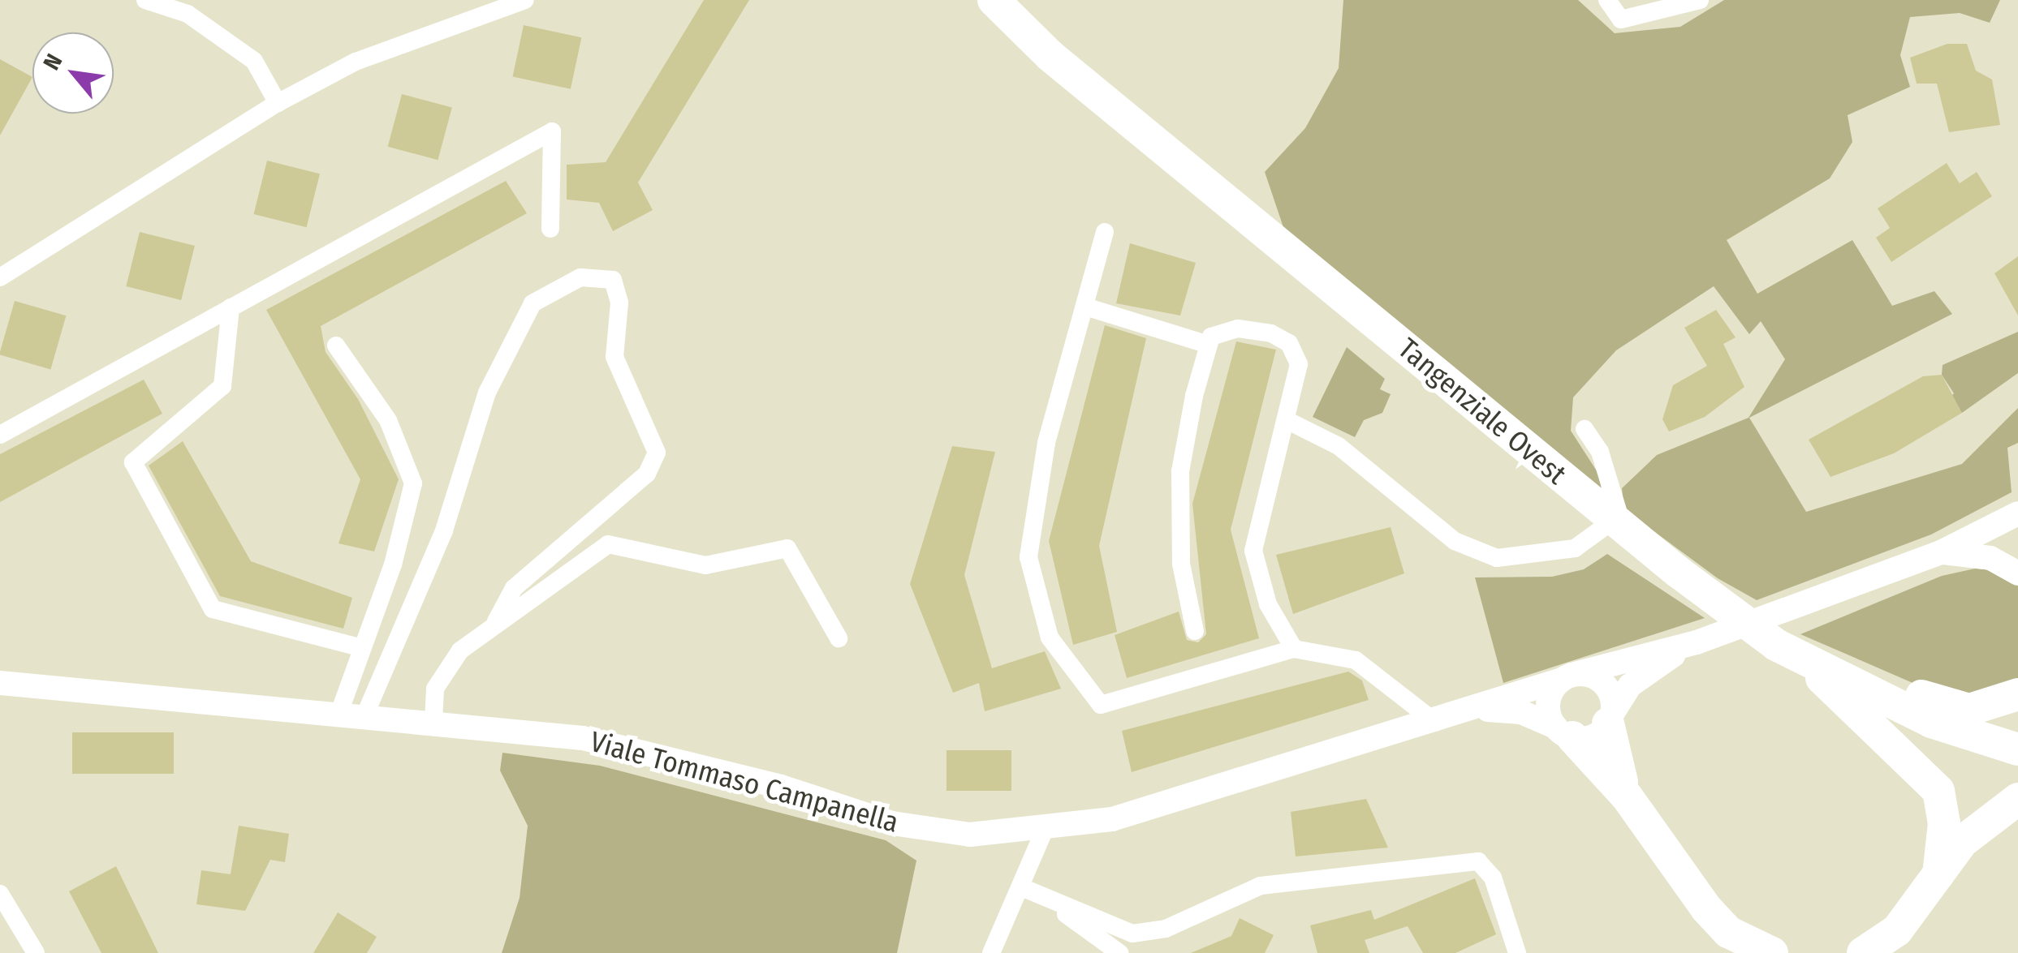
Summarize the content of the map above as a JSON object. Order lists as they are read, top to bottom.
{
  "streets": {
    "highway": ["Tangenziale Ovest"],
    "street": ["Viale Tommaso Campanella"]
  },
  "north": "top left"
}
